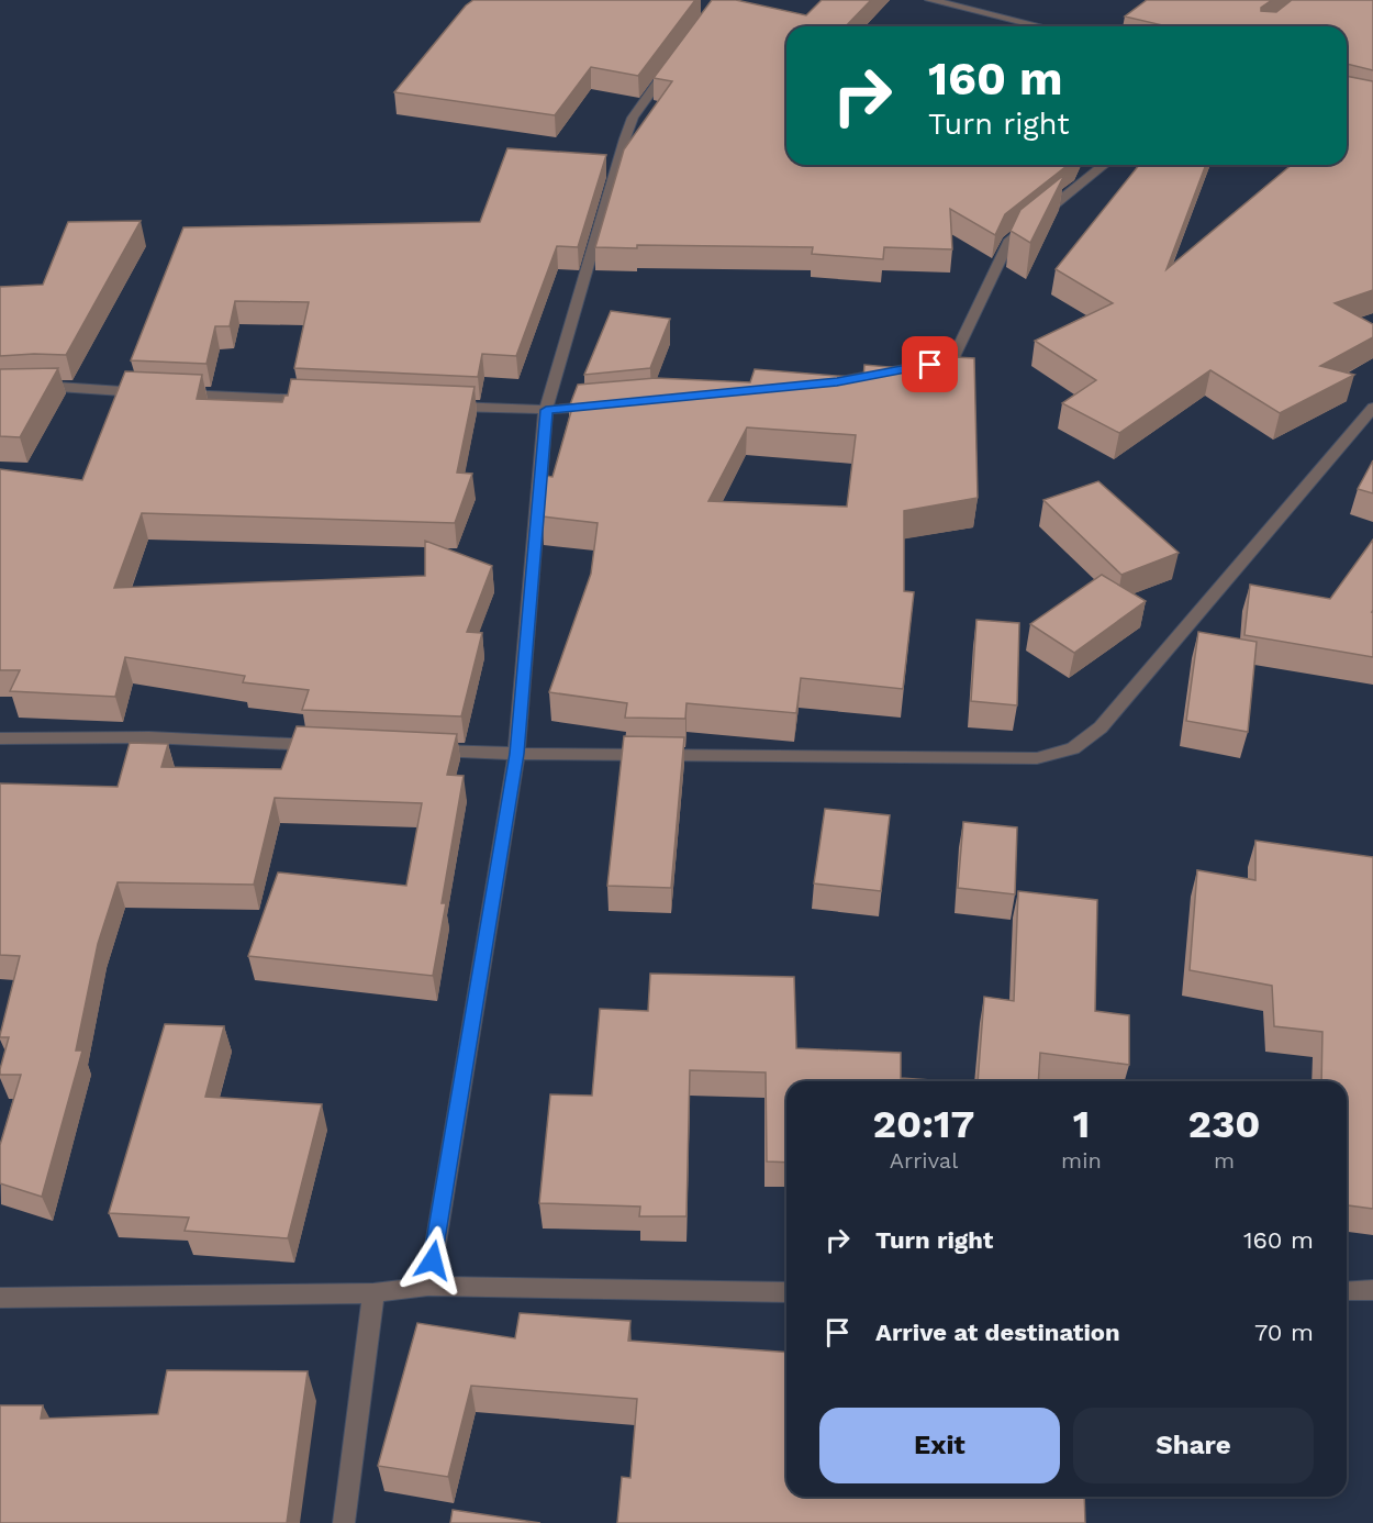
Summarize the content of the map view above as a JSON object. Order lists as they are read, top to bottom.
{
  "page": {
    "turn": ["160 m", "Turn right"],
    "eta": [
      "20:17",
      "Arrival",
      "1",
      "min",
      "230",
      "m"
    ],
    "list": [
      {
        "name": "Turn right",
        "value": "160 m"
      },
      {
        "name": "Arrive at destination",
        "value": "70 m"
      }
    ],
    "buttons": ["Exit", "Share"]
  }
}
